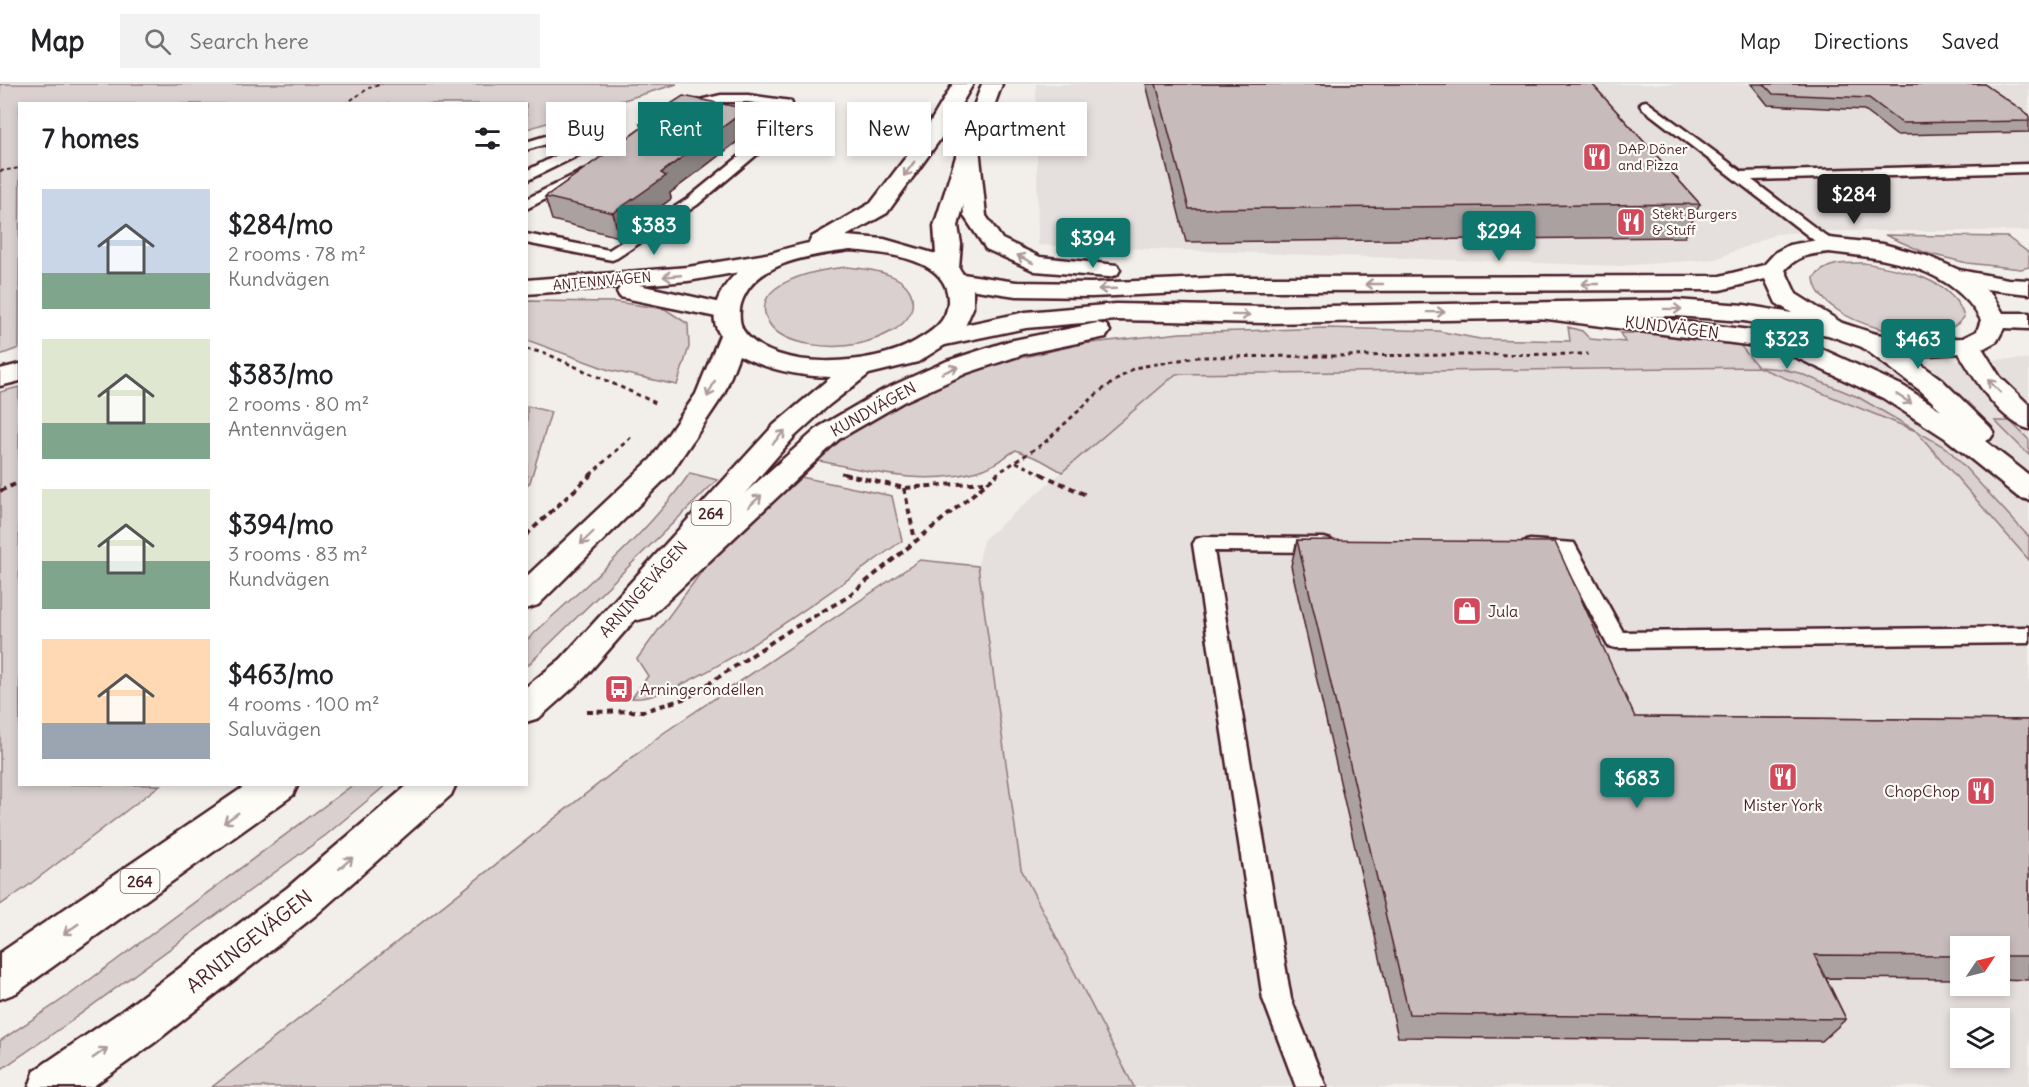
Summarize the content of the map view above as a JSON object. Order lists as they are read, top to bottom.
{
  "streets": {
    "street": [
      "ANTENNVÄGEN",
      "KUNDVÄGEN",
      "264",
      "ARNINGEVÄGEN"
    ]
  },
  "crossings": [
    ["ANTENNVÄGEN", "264"],
    ["KUNDVÄGEN", "264"],
    ["KUNDVÄGEN", "ARNINGEVÄGEN"],
    ["264", "ARNINGEVÄGEN"]
  ],
  "places": {
    "restaurant": [
      "DAP Döner and Pizza",
      "Stekt Burgers & Stuff",
      "Mister York",
      "ChopChop"
    ],
    "shop": ["Jula"],
    "bus stop": ["Arningerondellen"]
  },
  "north": "top right",
  "page": {
    "header": "Map",
    "search": "Search here",
    "nav": ["Map", "Directions", "Saved"],
    "chip": [
      "Buy",
      "Rent",
      "Filters",
      "New",
      "Apartment"
    ],
    "heading": "7 homes",
    "price": [
      "$284",
      "$383",
      "$294",
      "$394",
      "$323",
      "$463",
      "$683"
    ],
    "list": [
      {
        "name": "$284/mo",
        "note": "2 rooms · 78 m² · Kundvägen"
      },
      {
        "name": "$383/mo",
        "note": "2 rooms · 80 m² · Antennvägen"
      },
      {
        "name": "$394/mo",
        "note": "3 rooms · 83 m² · Kundvägen"
      },
      {
        "name": "$463/mo",
        "note": "4 rooms · 100 m² · Saluvägen"
      }
    ]
  }
}
